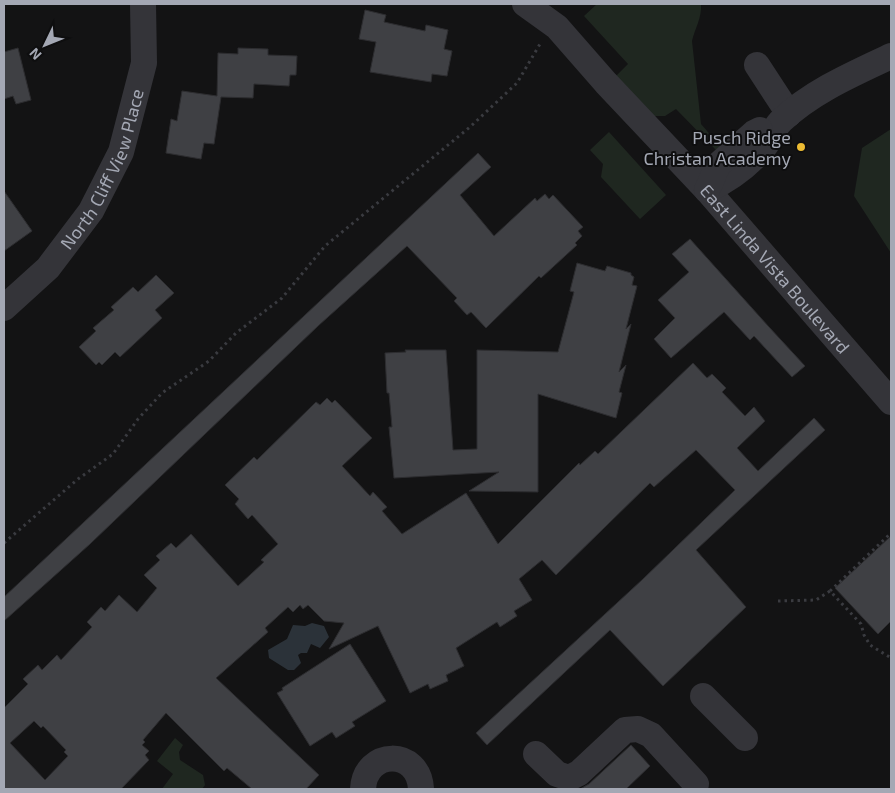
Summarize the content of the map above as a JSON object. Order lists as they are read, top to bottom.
{
  "streets": {
    "street": ["North Cliff View Place", "East Linda Vista Boulevard"]
  },
  "places": ["Pusch Ridge Christan Academy"],
  "north": "bottom left"
}
